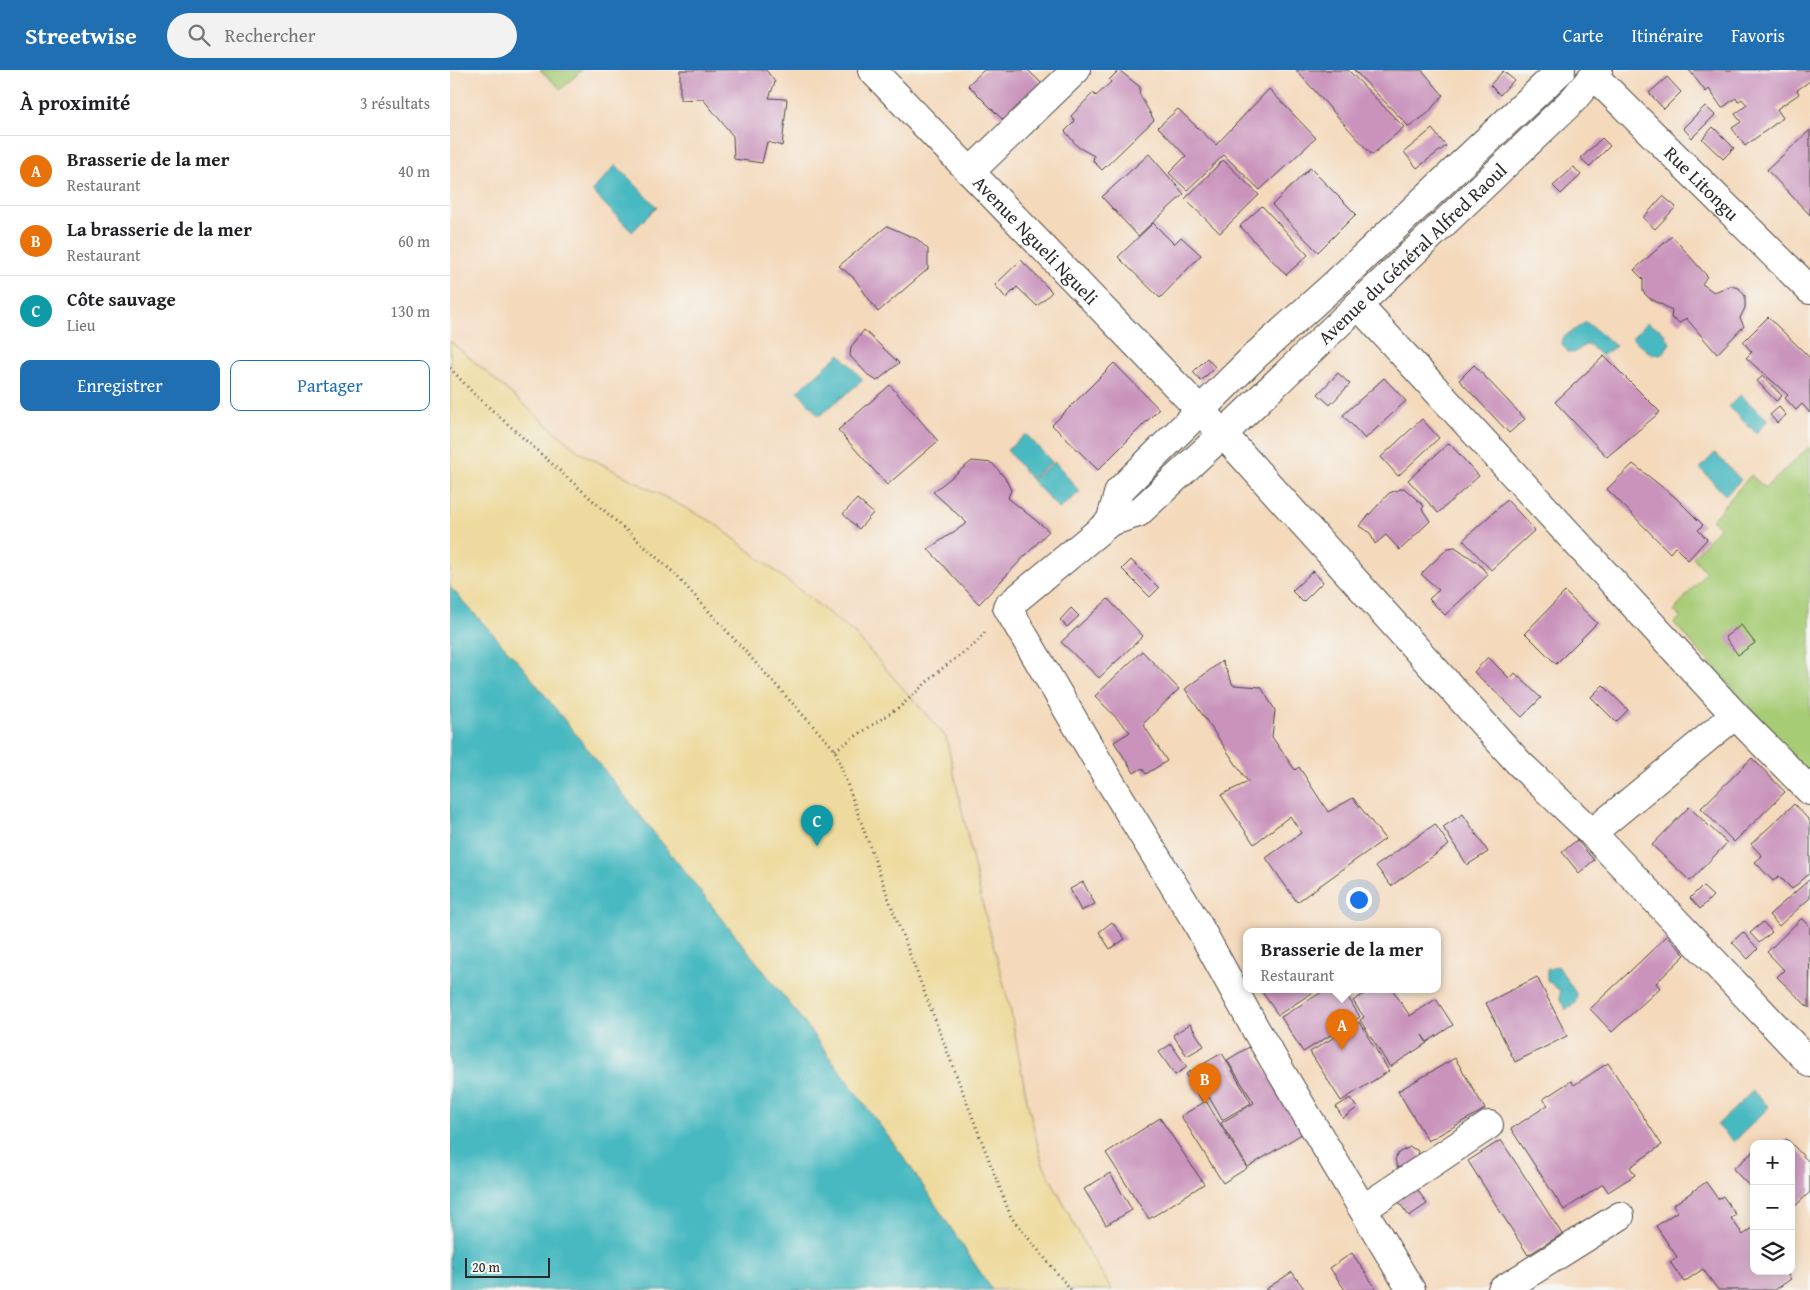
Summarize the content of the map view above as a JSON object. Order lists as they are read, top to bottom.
{
  "streets": {
    "street": ["Rue Litongu", "Avenue Ngueli Ngueli", "Avenue du Général Alfred Raoul"]
  },
  "crossings": [
    ["Rue Litongu", "Avenue du Général Alfred Raoul"],
    ["Avenue Ngueli Ngueli", "Avenue du Général Alfred Raoul"]
  ],
  "scale_bar": "20 m",
  "page": {
    "header": "Streetwise",
    "search": "Rechercher",
    "nav": ["Carte", "Itinéraire", "Favoris"],
    "heading": ["À proximité", "3 résultats"],
    "list": [
      {
        "mark": "A",
        "name": "Brasserie de la mer",
        "note": "Restaurant",
        "value": "40 m"
      },
      {
        "mark": "B",
        "name": "La brasserie de la mer",
        "note": "Restaurant",
        "value": "60 m"
      },
      {
        "mark": "C",
        "name": "Côte sauvage",
        "note": "Lieu",
        "value": "130 m"
      }
    ],
    "buttons": ["Enregistrer", "Partager"],
    "pins": ["C", "A", "B"],
    "popup": ["Brasserie de la mer", "Restaurant"],
    "map_buttons": ["+", "−"],
    "scale": "20 m"
  }
}
